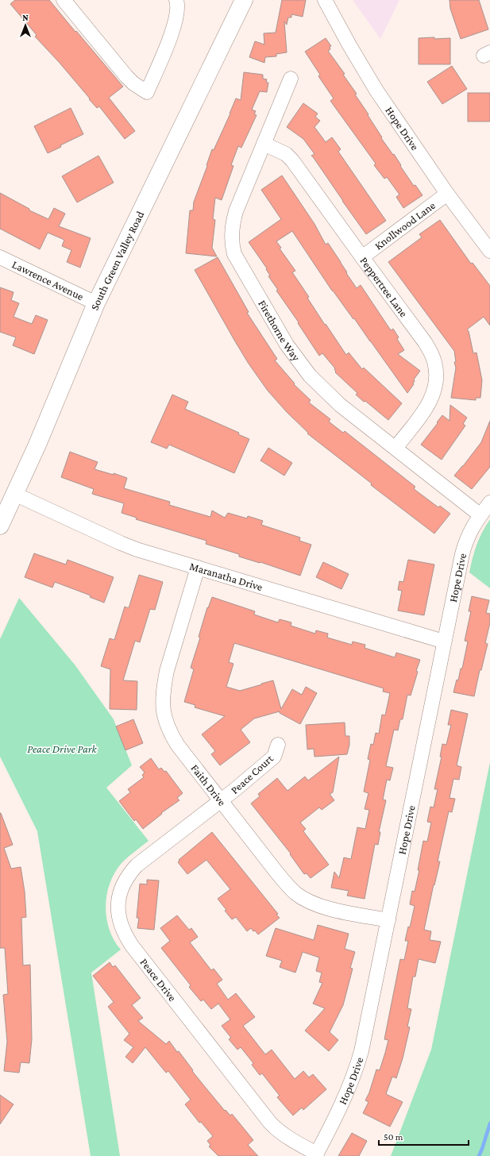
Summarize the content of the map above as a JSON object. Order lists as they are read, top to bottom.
{
  "streets": {
    "main road": ["South Green Valley Road"],
    "street": [
      "Hope Drive",
      "Knollwood Lane",
      "Lawrence Avenue",
      "Peppertree Lane",
      "Firethorne Way",
      "Maranatha Drive",
      "Peace Court",
      "Faith Drive",
      "Peace Drive"
    ]
  },
  "crossings": [
    ["Hope Drive", "Knollwood Lane"],
    ["Hope Drive", "Firethorne Way"],
    ["Hope Drive", "Maranatha Drive"],
    ["Hope Drive", "Faith Drive"],
    ["Hope Drive", "Peace Drive"],
    ["Knollwood Lane", "Peppertree Lane"],
    ["South Green Valley Road", "Lawrence Avenue"],
    ["South Green Valley Road", "Maranatha Drive"],
    ["Peppertree Lane", "Firethorne Way"],
    ["Maranatha Drive", "Faith Drive"],
    ["Peace Court", "Faith Drive"],
    ["Peace Court", "Peace Drive"],
    ["Faith Drive", "Peace Drive"]
  ],
  "parks": ["Peace Drive Park"],
  "scale_bar": "50 m",
  "north": "top"
}
